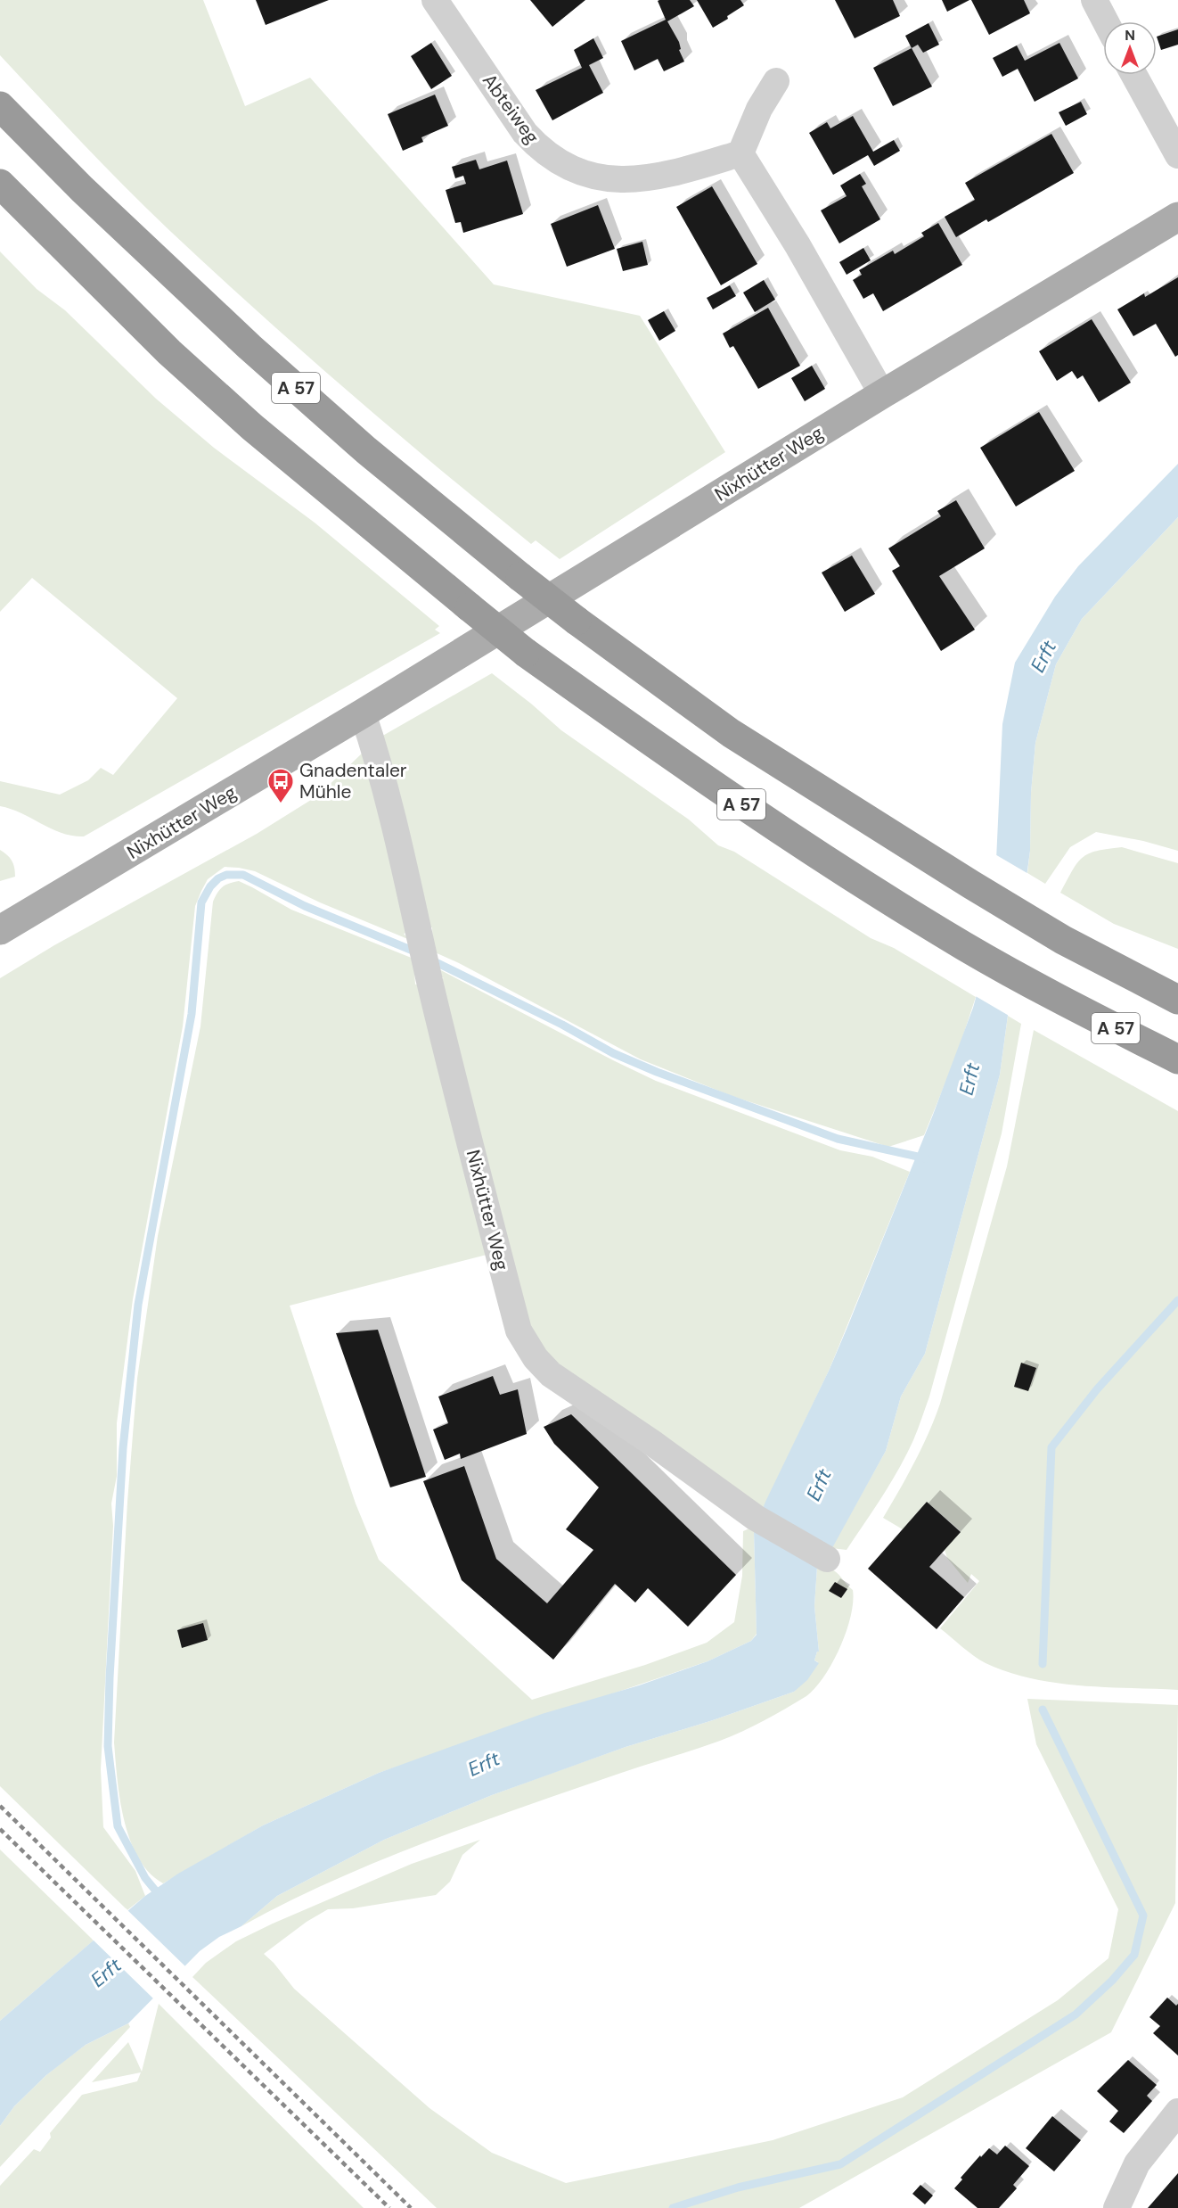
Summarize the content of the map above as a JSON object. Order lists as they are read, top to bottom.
{
  "streets": {
    "highway": ["A 57"],
    "main road": ["Nixhütter Weg"],
    "street": ["Abteiweg"]
  },
  "water": ["Erft"],
  "places": {
    "bus stop": ["Gnadentaler Mühle"]
  },
  "north": "top"
}
